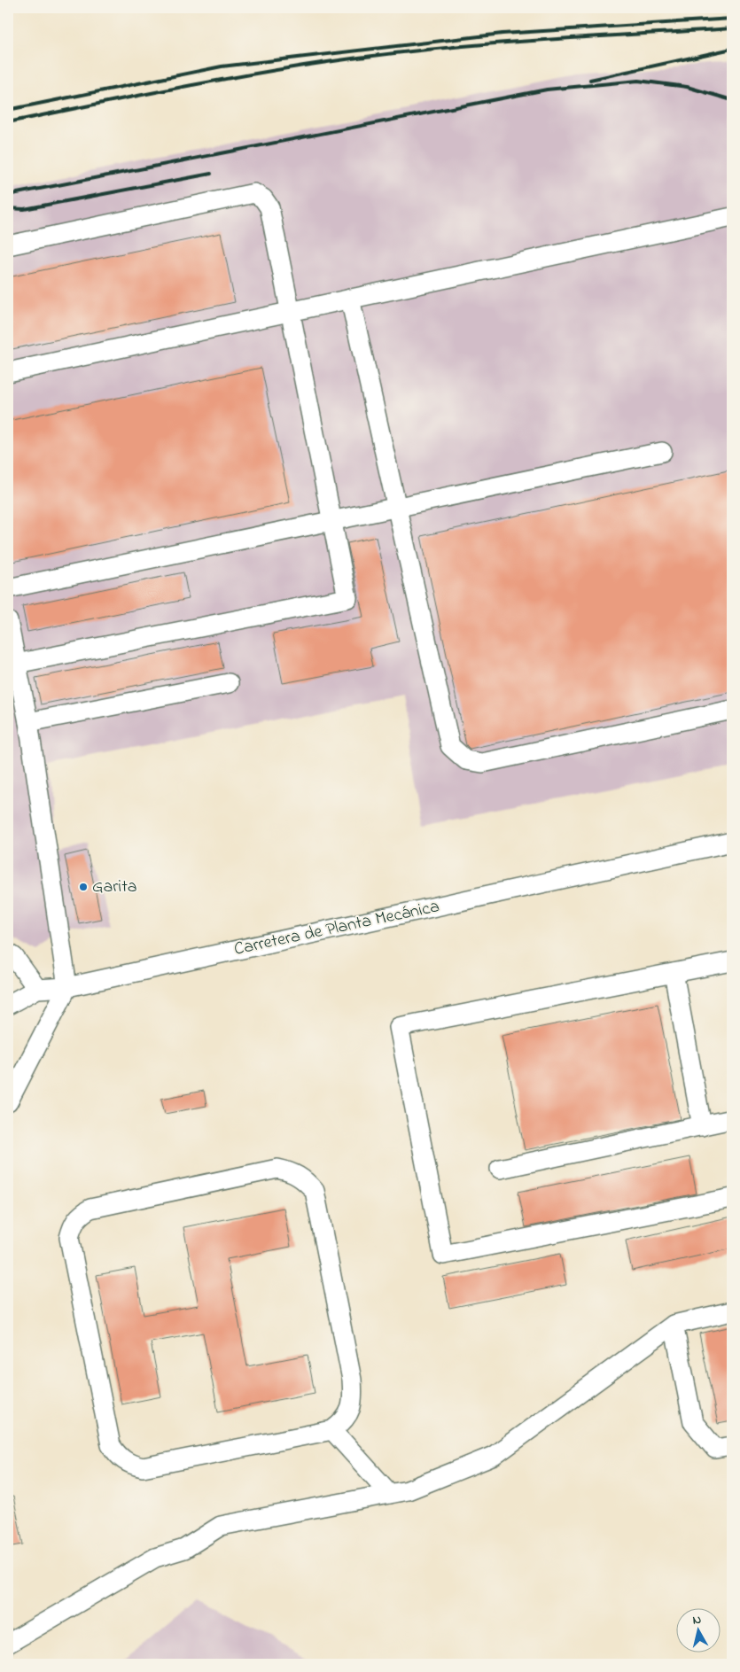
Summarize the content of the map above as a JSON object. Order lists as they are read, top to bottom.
{
  "streets": {
    "street": ["Carretera de Planta Mecánica"]
  },
  "places": ["Garita"],
  "north": "top"
}
